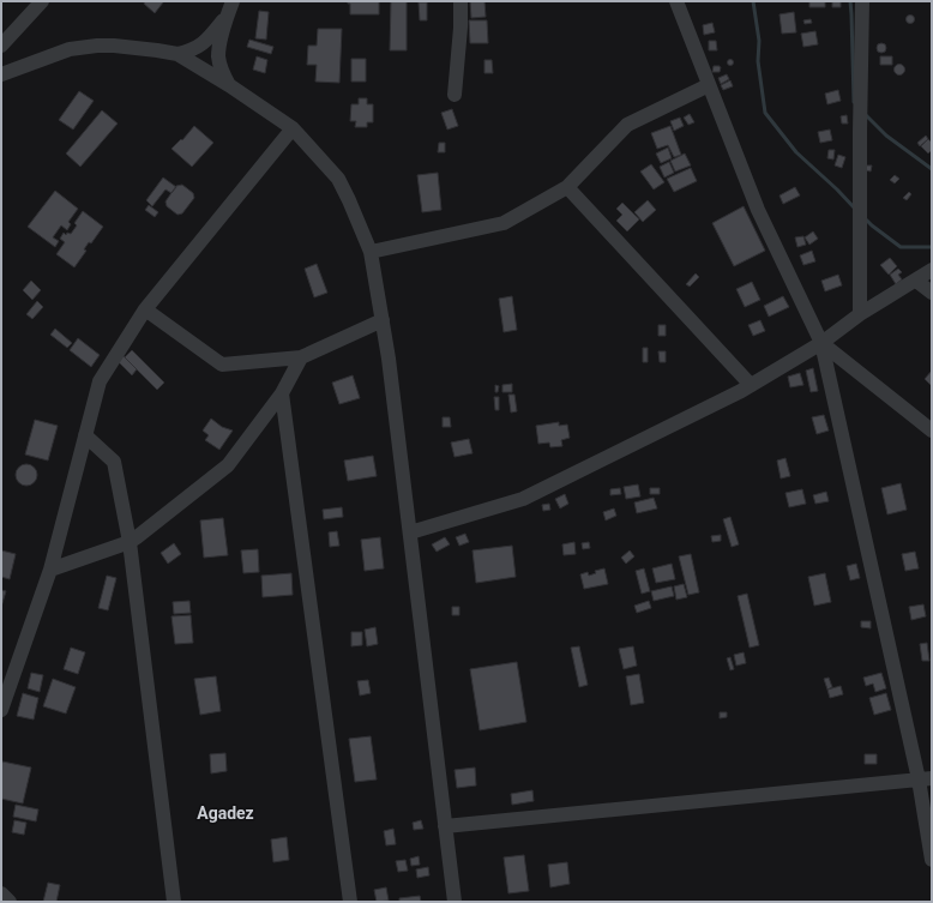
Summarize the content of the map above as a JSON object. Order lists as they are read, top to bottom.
{
  "districts": ["Agadez"]
}
